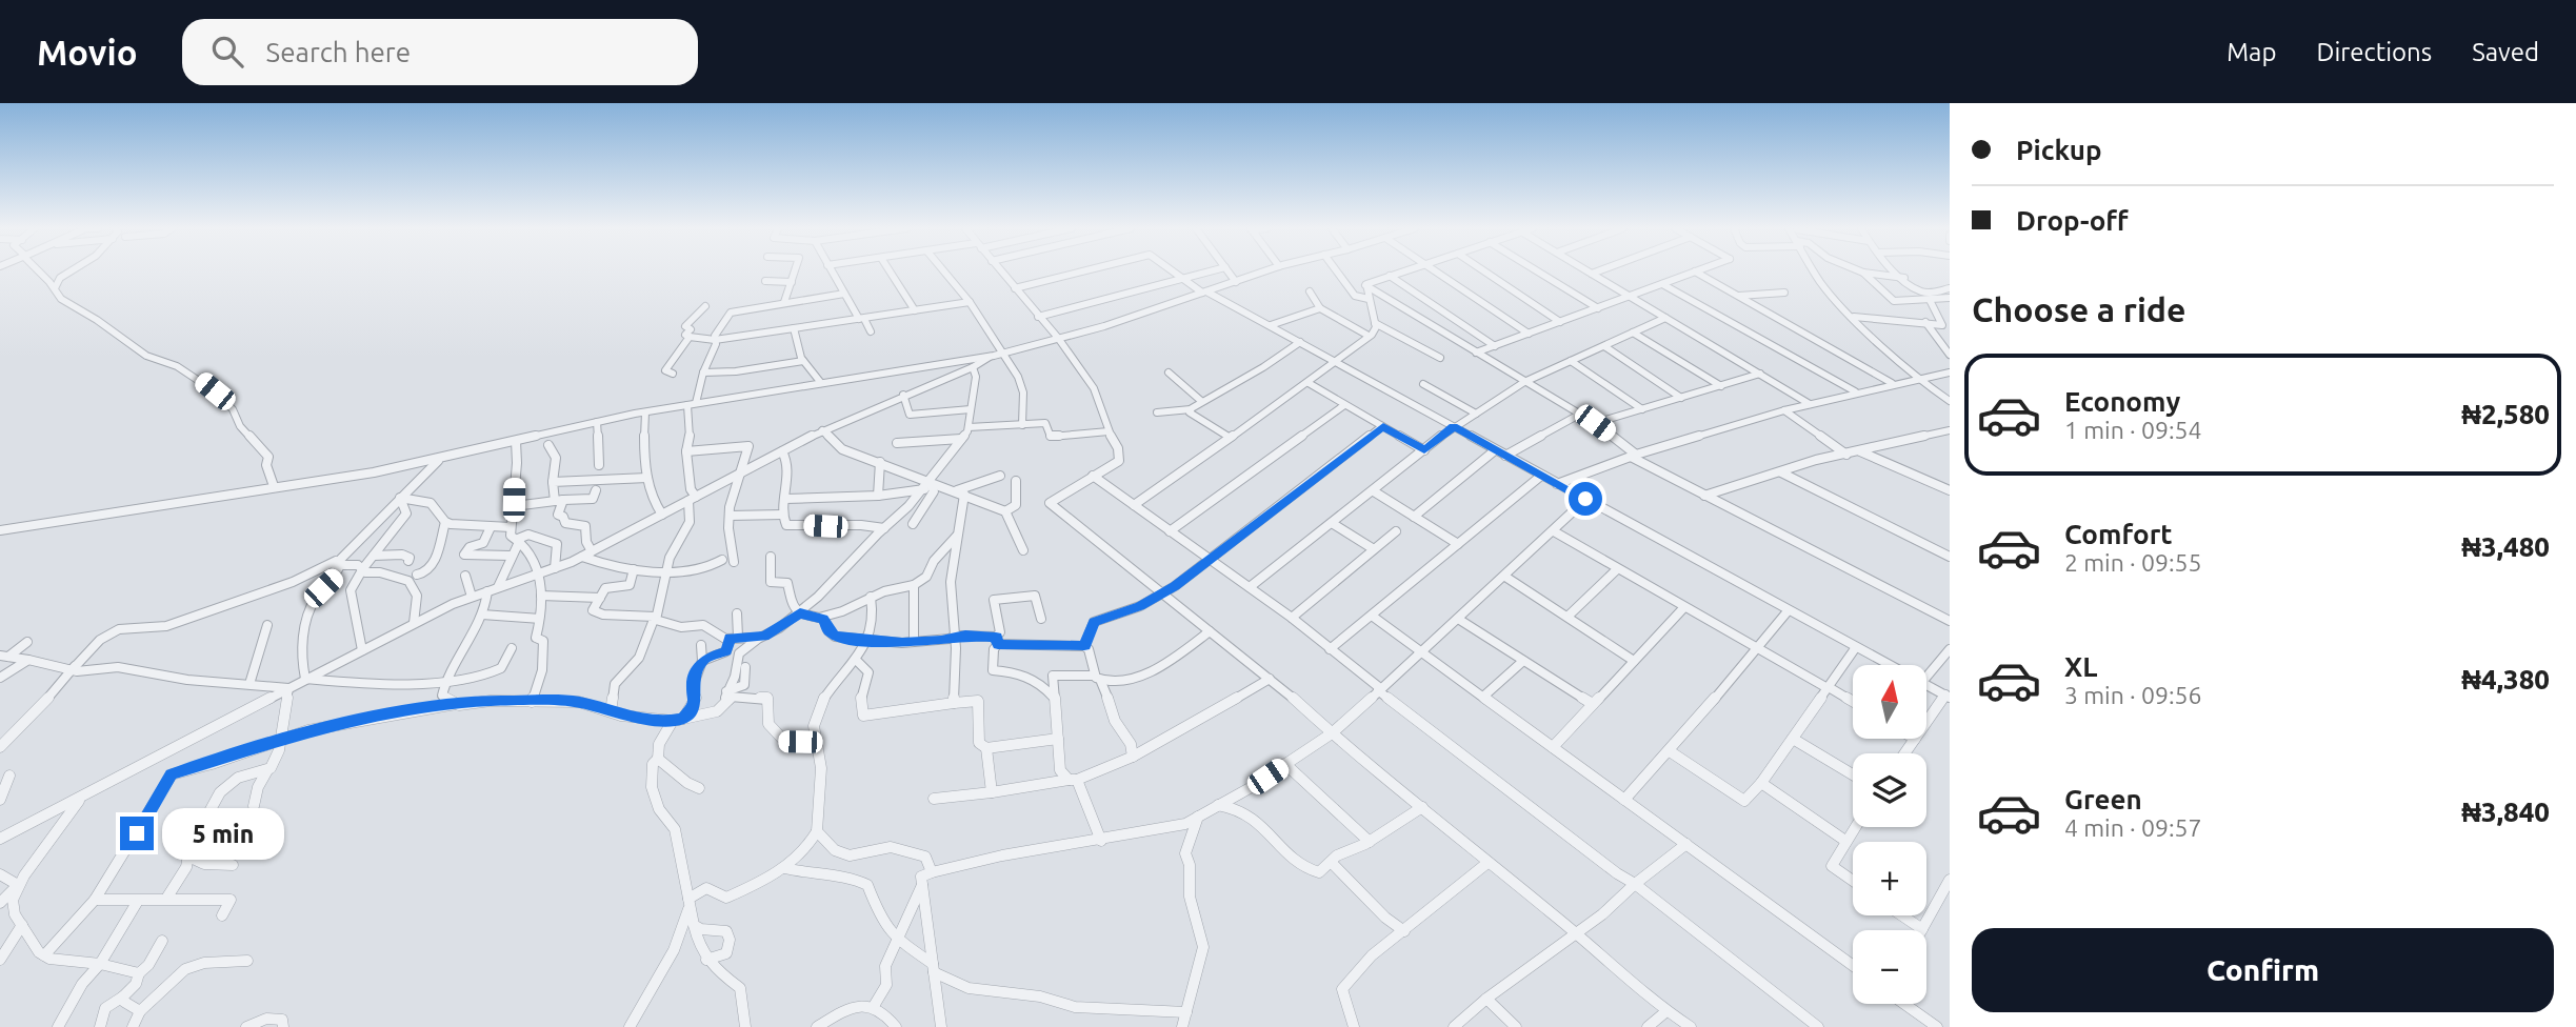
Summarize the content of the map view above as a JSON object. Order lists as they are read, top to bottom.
{
  "north": "top",
  "page": {
    "header": "Movio",
    "search": "Search here",
    "nav": ["Map", "Directions", "Saved"],
    "banner": ["Pickup", "Drop-off"],
    "heading": "Choose a ride",
    "list": [
      {
        "name": "Economy",
        "note": "1 min · 09:54",
        "value": "₦2,580"
      },
      {
        "name": "Comfort",
        "note": "2 min · 09:55",
        "value": "₦3,480"
      },
      {
        "name": "XL",
        "note": "3 min · 09:56",
        "value": "₦4,380"
      },
      {
        "name": "Green",
        "note": "4 min · 09:57",
        "value": "₦3,840"
      }
    ],
    "map_buttons": ["+", "−"],
    "bubble": "5 min",
    "buttons": "Confirm"
  }
}
